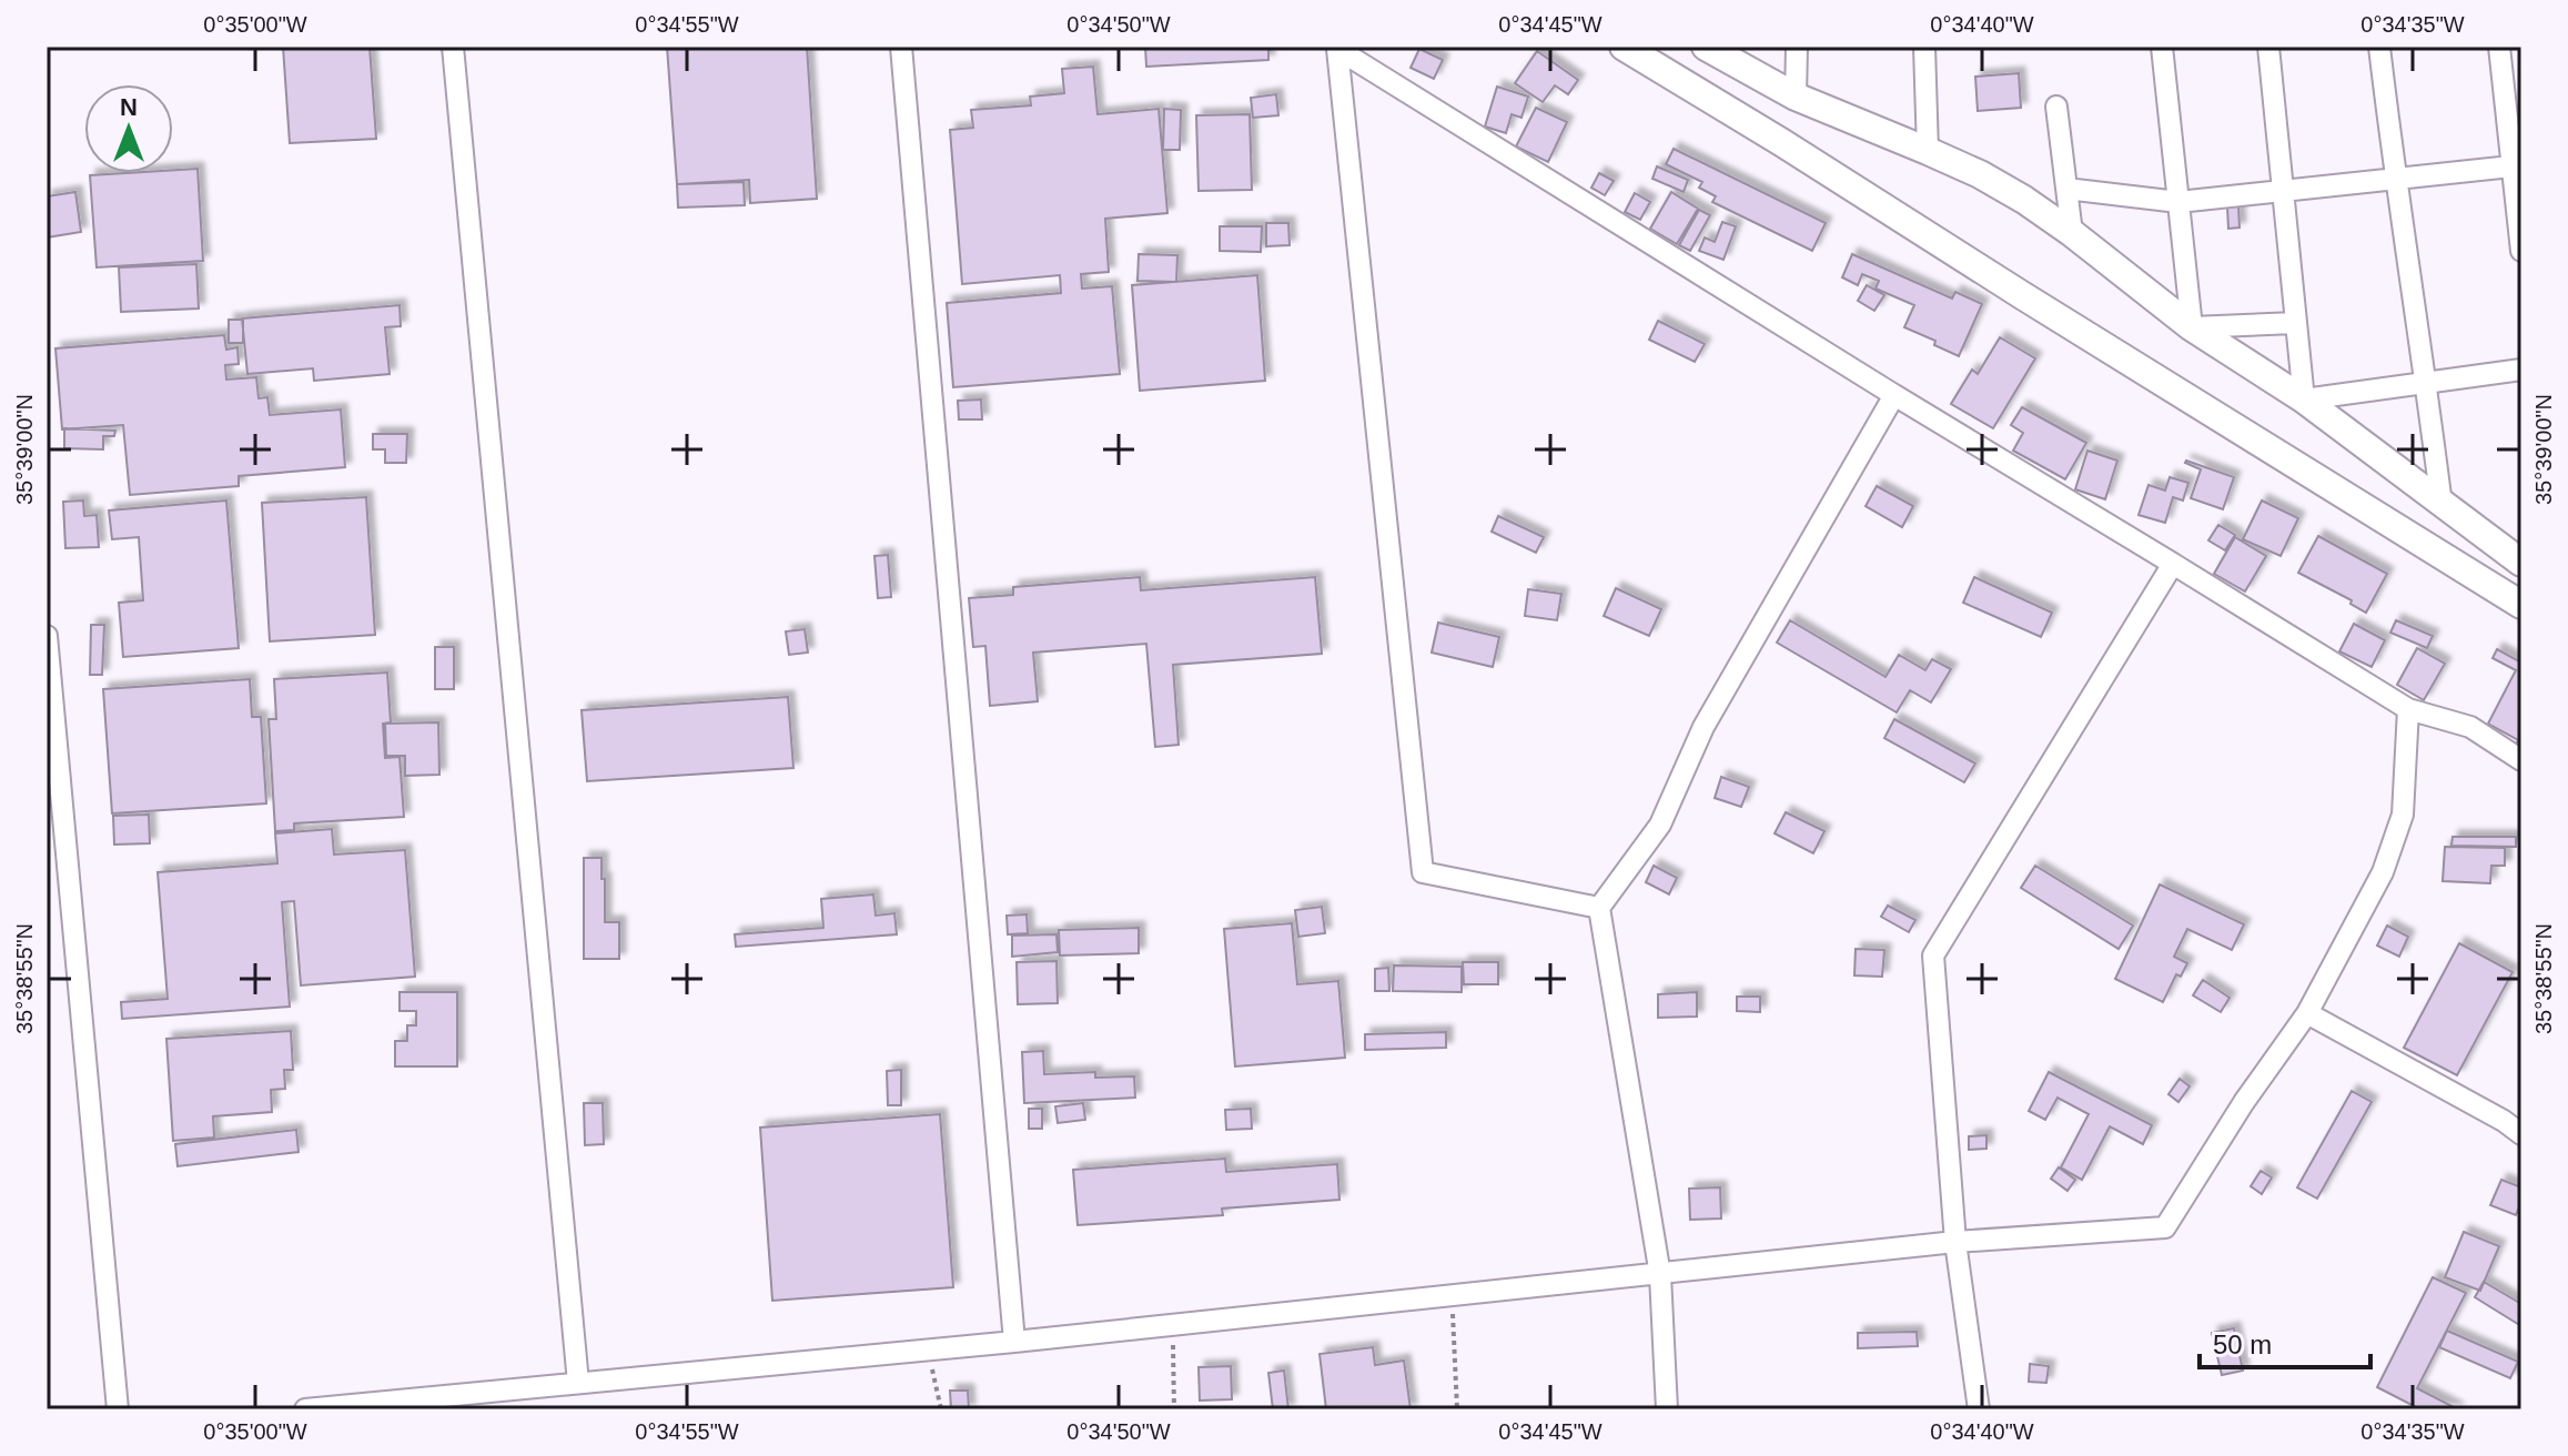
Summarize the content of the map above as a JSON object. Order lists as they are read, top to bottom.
{
  "scale_bar": "50 m",
  "north": "top",
  "coordinates": [
    "0°35'00\"W",
    "0°34'55\"W",
    "0°34'50\"W",
    "0°34'45\"W",
    "0°34'40\"W",
    "0°34'35\"W",
    "35°39'00\"N",
    "35°38'55\"N"
  ]
}
